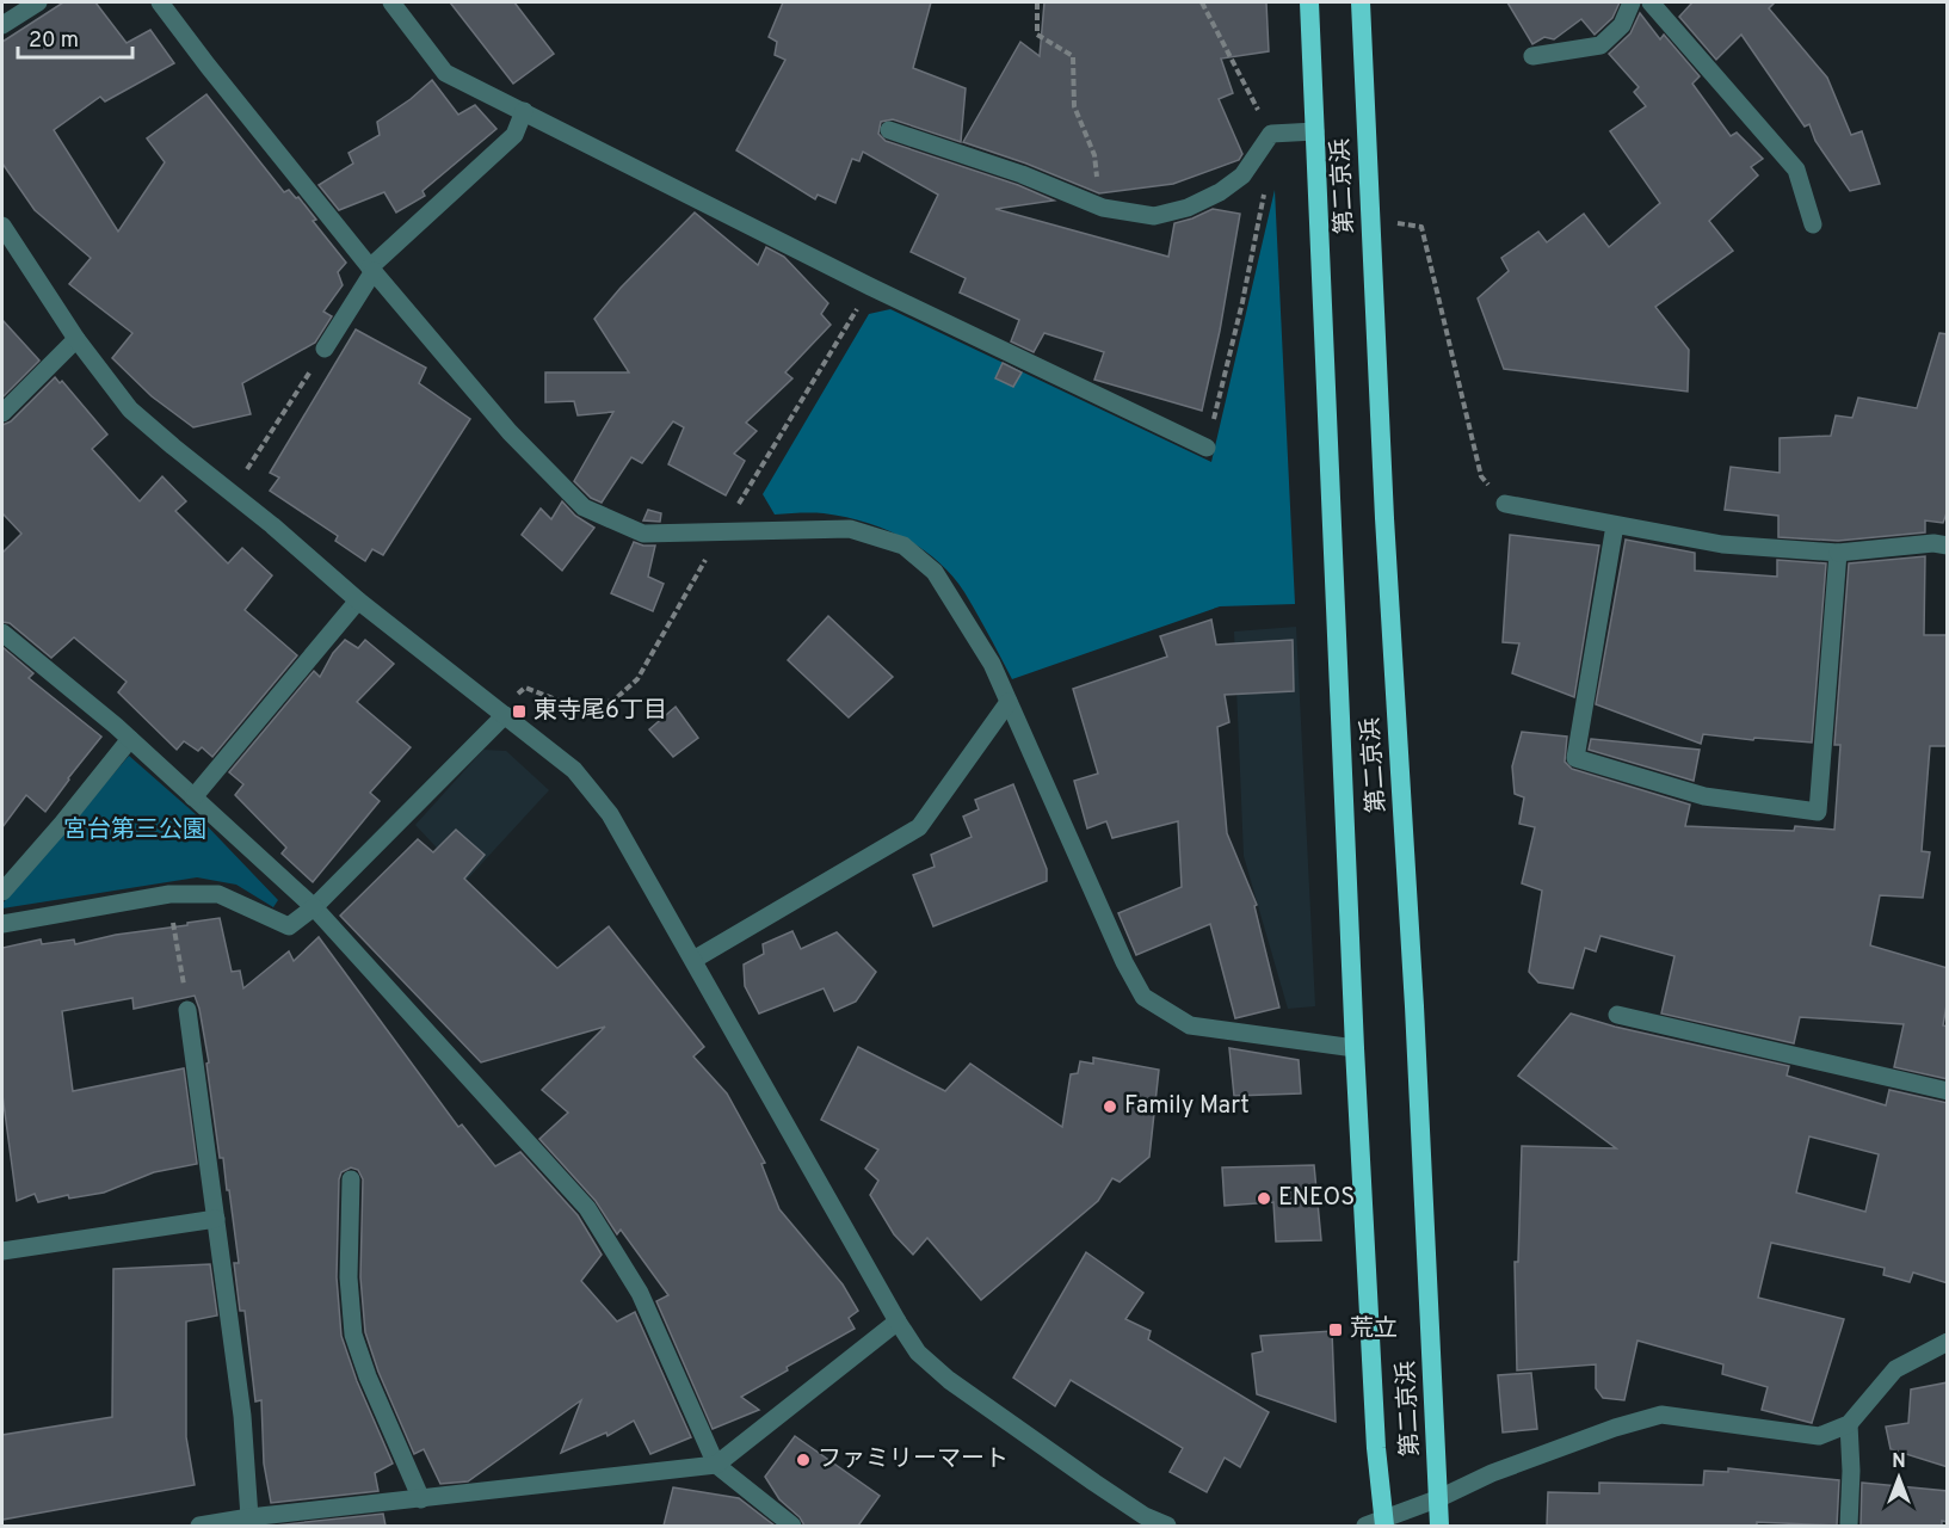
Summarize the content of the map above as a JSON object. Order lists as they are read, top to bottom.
{
  "streets": {
    "highway": ["第二京浜"]
  },
  "parks": ["宮台第三公園"],
  "places": {
    "transit": ["東寺尾6丁目", "荒立"],
    "other": ["Family Mart", "ENEOS", "ファミリーマート"]
  },
  "scale_bar": "20 m",
  "north": "top"
}
